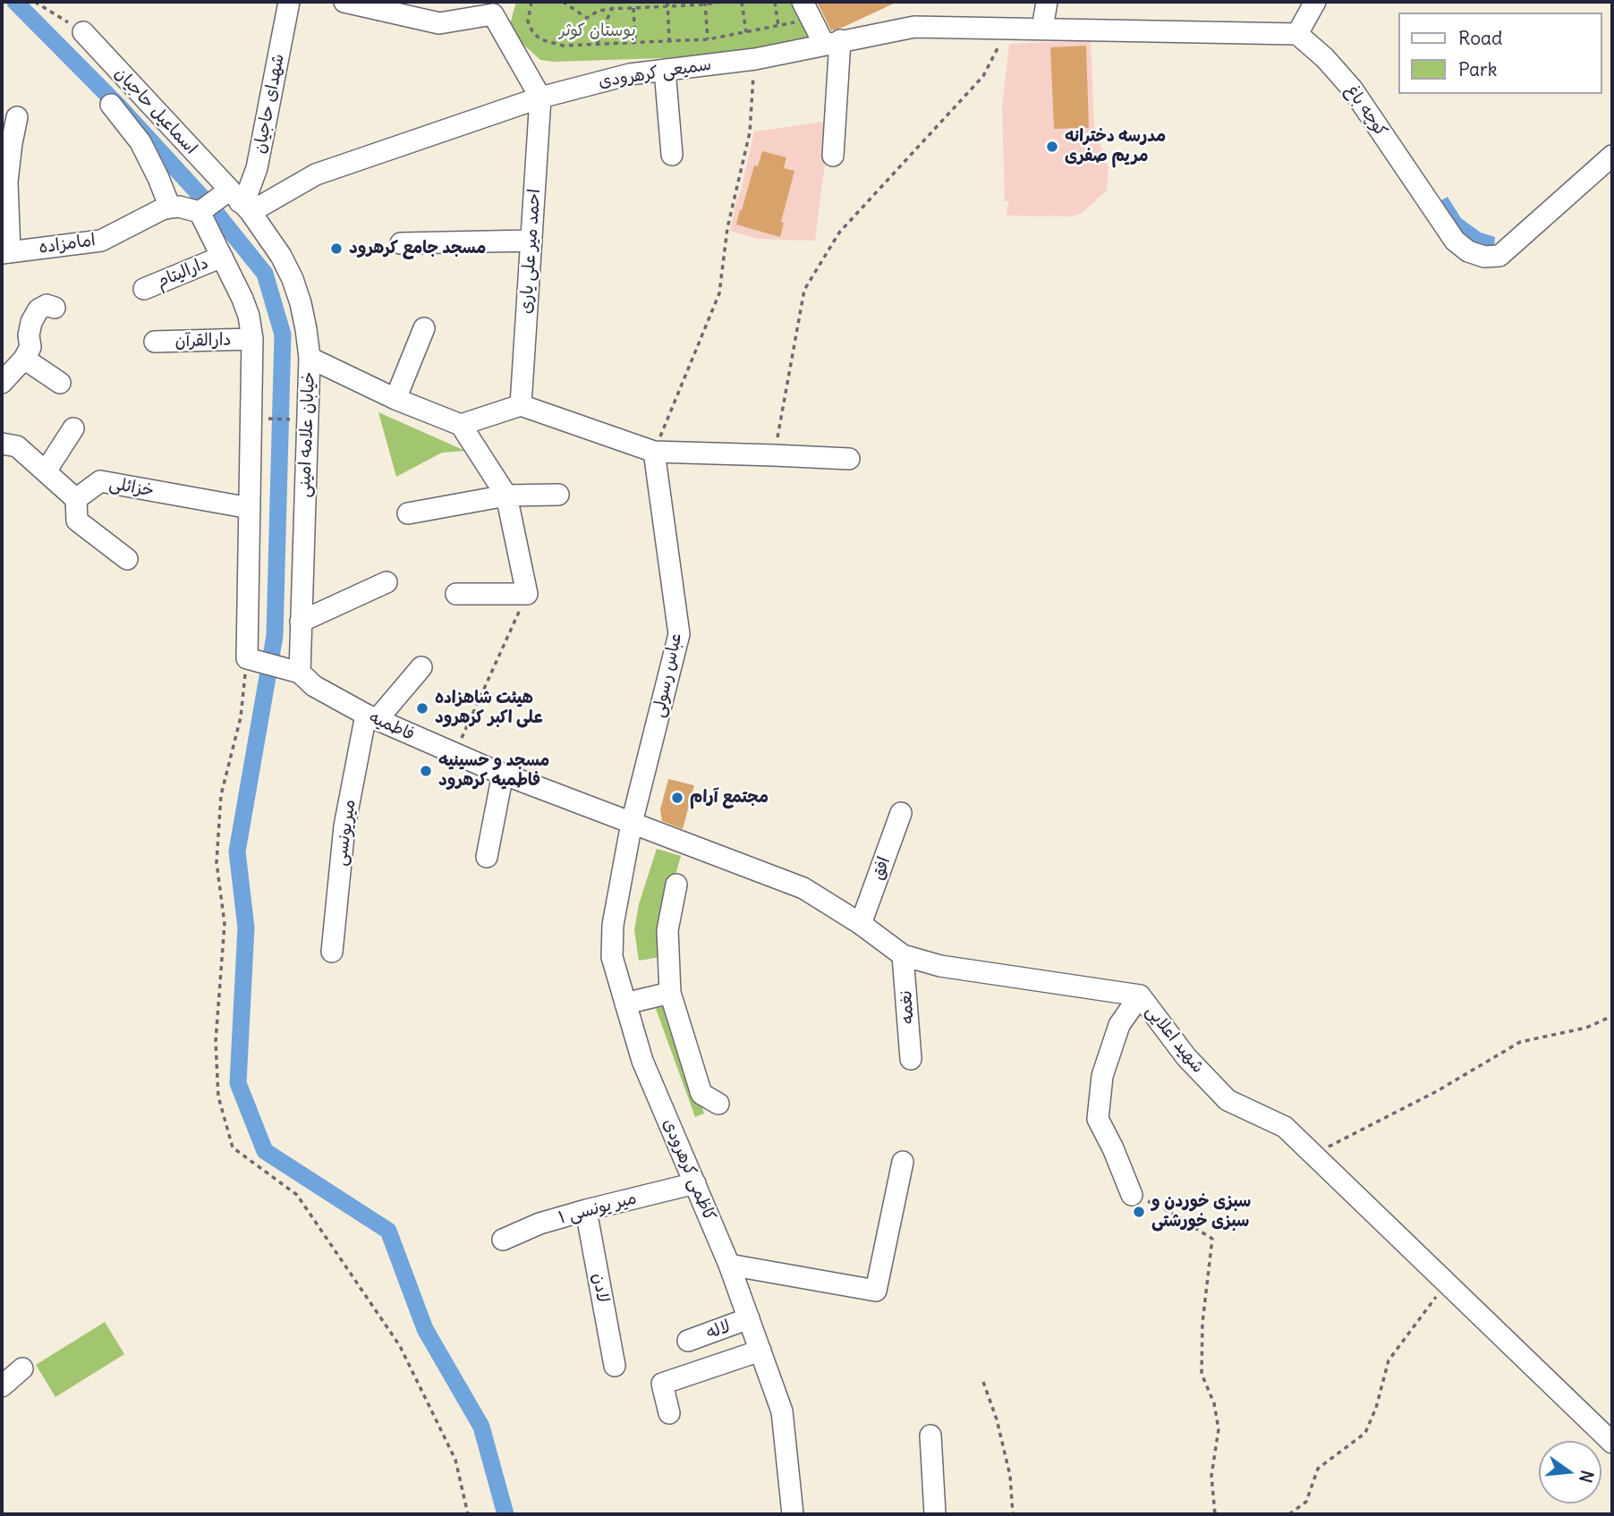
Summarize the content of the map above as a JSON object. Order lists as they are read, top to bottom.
{
  "streets": {
    "street": [
      "سمیعی کرهرودی",
      "شهدای حاجیان",
      "اسماعیل حاجیان",
      "کوچه باغ",
      "امامزاده",
      "احمد میر علی یاری",
      "دارالیتام",
      "دارالقرآن",
      "خیابان علامه امینی",
      "خزائلی",
      "عباس رسولی",
      "فاطمیه",
      "میریونسی",
      "افق",
      "نغمه",
      "شهید اعلایی",
      "کاظمی کرهرودی",
      "میر یونسی ۱",
      "لادن",
      "لاله"
    ]
  },
  "crossings": [
    ["سمیعی کرهرودی", "شهدای حاجیان"],
    ["سمیعی کرهرودی", "اسماعیل حاجیان"],
    ["سمیعی کرهرودی", "احمد میر علی یاری"],
    ["سمیعی کرهرودی", "خیابان علامه امینی"],
    ["شهدای حاجیان", "اسماعیل حاجیان"],
    ["شهدای حاجیان", "خیابان علامه امینی"],
    ["اسماعیل حاجیان", "خیابان علامه امینی"],
    ["خیابان علامه امینی", "فاطمیه"],
    ["عباس رسولی", "فاطمیه"],
    ["عباس رسولی", "کاظمی کرهرودی"],
    ["فاطمیه", "میریونسی"],
    ["فاطمیه", "افق"],
    ["فاطمیه", "نغمه"],
    ["فاطمیه", "شهید اعلایی"],
    ["فاطمیه", "کاظمی کرهرودی"],
    ["نغمه", "شهید اعلایی"],
    ["کاظمی کرهرودی", "میر یونسی ۱"],
    ["کاظمی کرهرودی", "لاله"],
    ["میر یونسی ۱", "لادن"]
  ],
  "parks": ["بوستان کوثر"],
  "places": [
    "مدرسه دخترانه مریم صفری",
    "مسجد جامع کرهرود",
    "هیئت شاهزاده علی اکبر کرهرود",
    "مسجد و حسینیه فاطمیه کرهرود",
    "مجتمع آرام",
    "سبزی خوردن و سبزی خورشتی"
  ],
  "legend": ["Road", "Park"],
  "north": "right"
}
